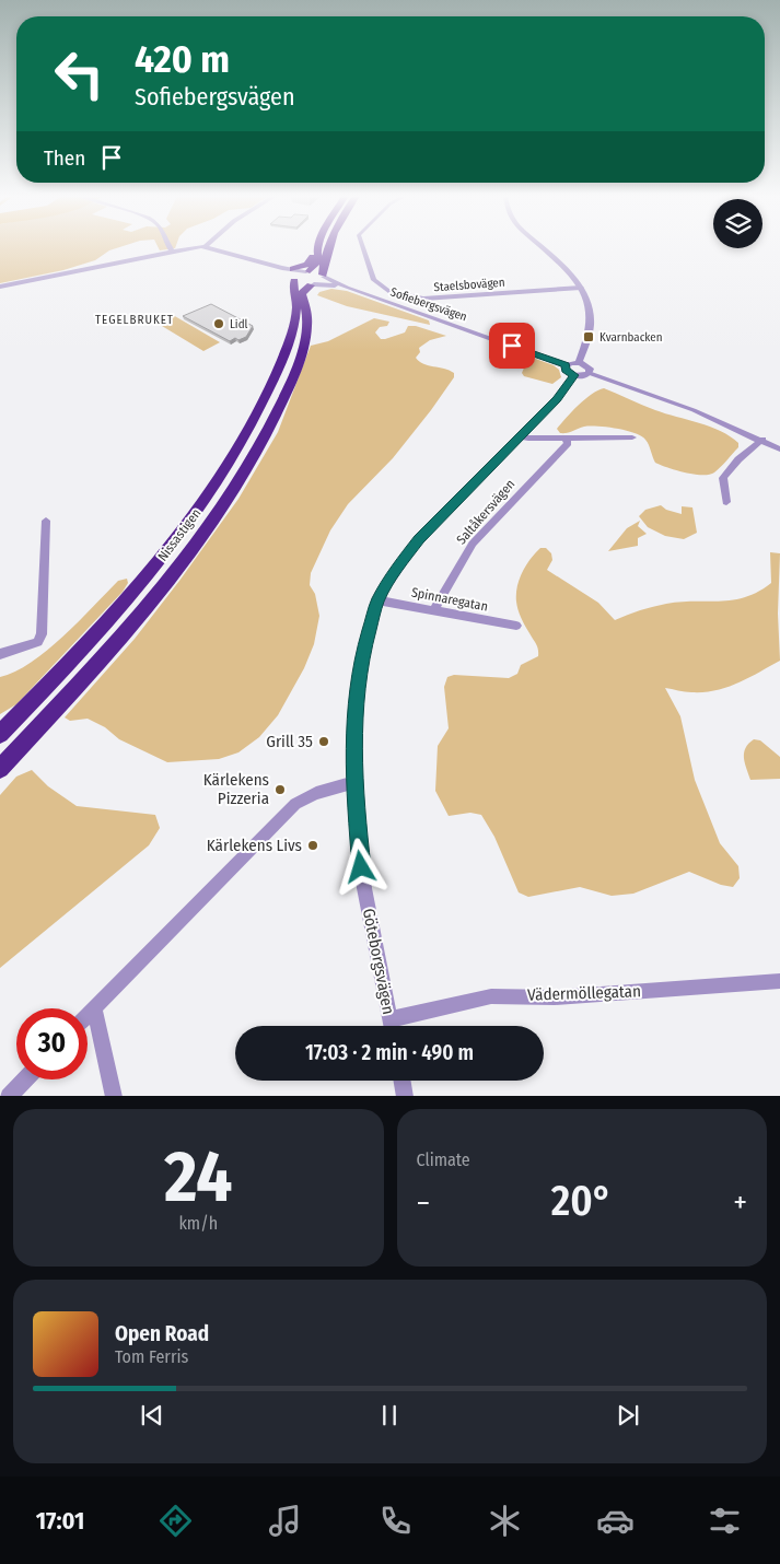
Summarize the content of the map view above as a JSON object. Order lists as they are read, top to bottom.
{
  "streets": {
    "highway": ["Nissastigen"],
    "street": [
      "Staelsbovägen",
      "Sofiebergsvägen",
      "Saltåkersvägen",
      "Spinnaregatan",
      "Göteborgsvägen",
      "Vädermöllegatan"
    ]
  },
  "crossings": [
    ["Sofiebergsvägen", "Nissastigen"],
    ["Saltåkersvägen", "Spinnaregatan"],
    ["Spinnaregatan", "Göteborgsvägen"]
  ],
  "districts": ["TEGELBRUKET"],
  "places": {
    "other": [
      "Lidl",
      "Grill 35",
      "Kärlekens Pizzeria",
      "Kärlekens Livs"
    ],
    "transit": ["Kvarnbacken"]
  },
  "page": {
    "turn": ["420 m", "Sofiebergsvägen"],
    "then": "Then",
    "limit": "30",
    "trip": "17:03 · 2 min · 490 m",
    "tile": [
      ["24", "km/h"],
      "Climate"
    ],
    "heat": ["−", "20°", "+"],
    "song": ["Open Road", "Tom Ferris"],
    "tabs": "17:01"
  }
}
